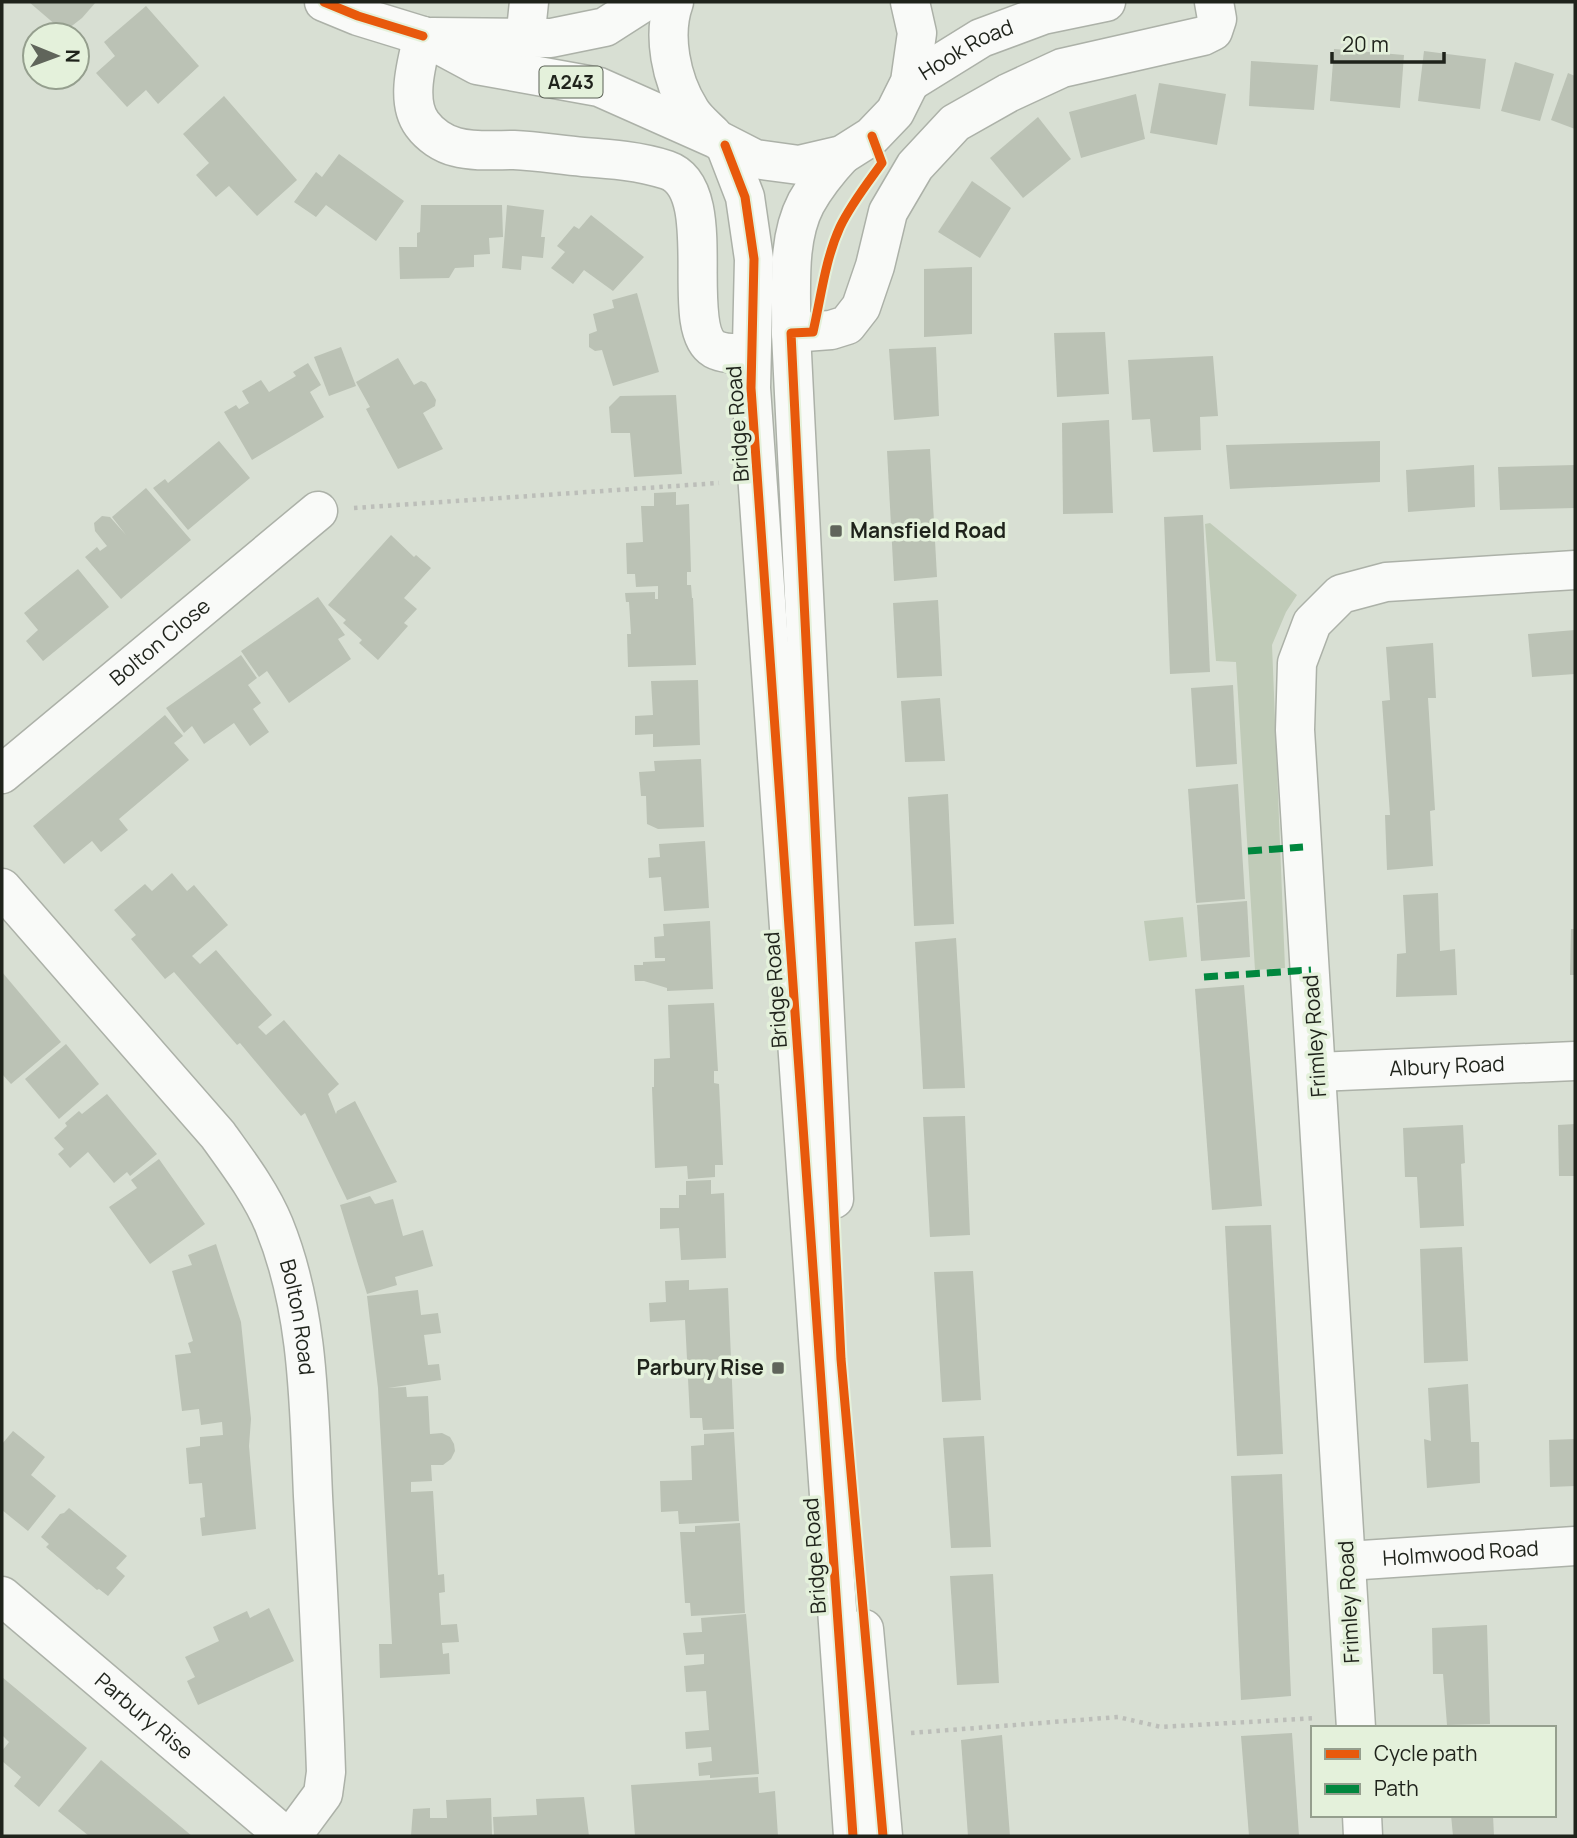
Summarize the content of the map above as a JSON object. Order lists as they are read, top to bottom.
{
  "streets": {
    "main road": [
      "Hook Road",
      "A243",
      "Bridge Road",
      "Bolton Close",
      "Frimley Road",
      "Albury Road",
      "Bolton Road",
      "Holmwood Road",
      "Parbury Rise"
    ]
  },
  "crossings": [
    ["Hook Road", "A243"],
    ["A243", "Bridge Road"],
    ["Frimley Road", "Albury Road"],
    ["Frimley Road", "Holmwood Road"]
  ],
  "places": {
    "transit": ["Mansfield Road", "Parbury Rise"]
  },
  "legend": ["Cycle path", "Path"],
  "scale_bar": "20 m",
  "north": "right"
}
